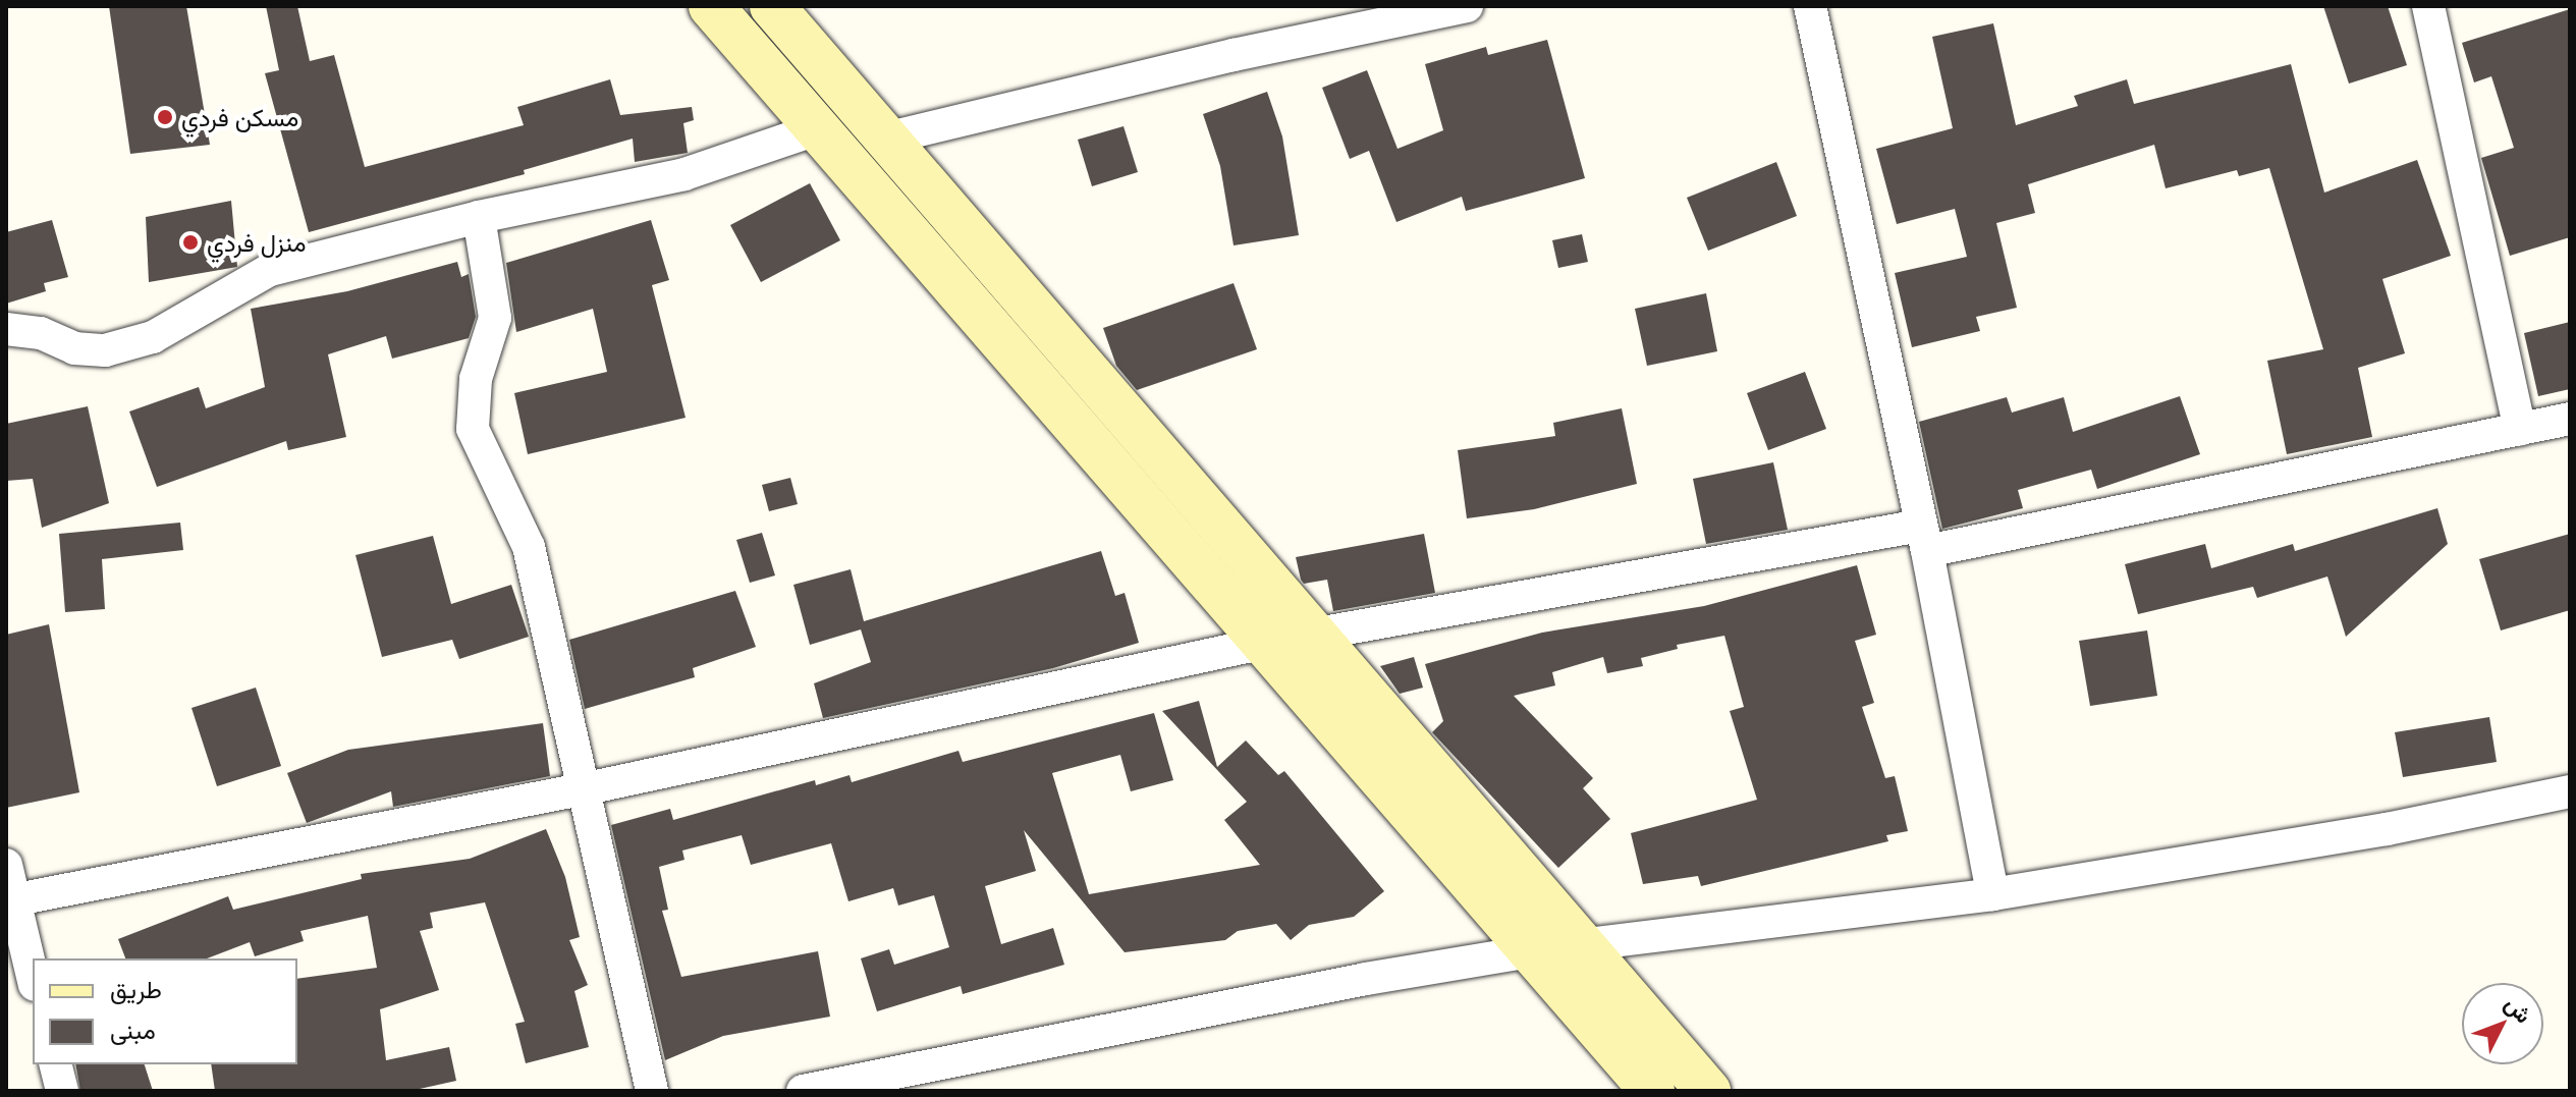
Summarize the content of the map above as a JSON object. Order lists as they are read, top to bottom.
{
  "places": ["مسكن فردي", "منزل فردي"],
  "legend": ["طريق", "مبنى"],
  "north": "top right"
}
